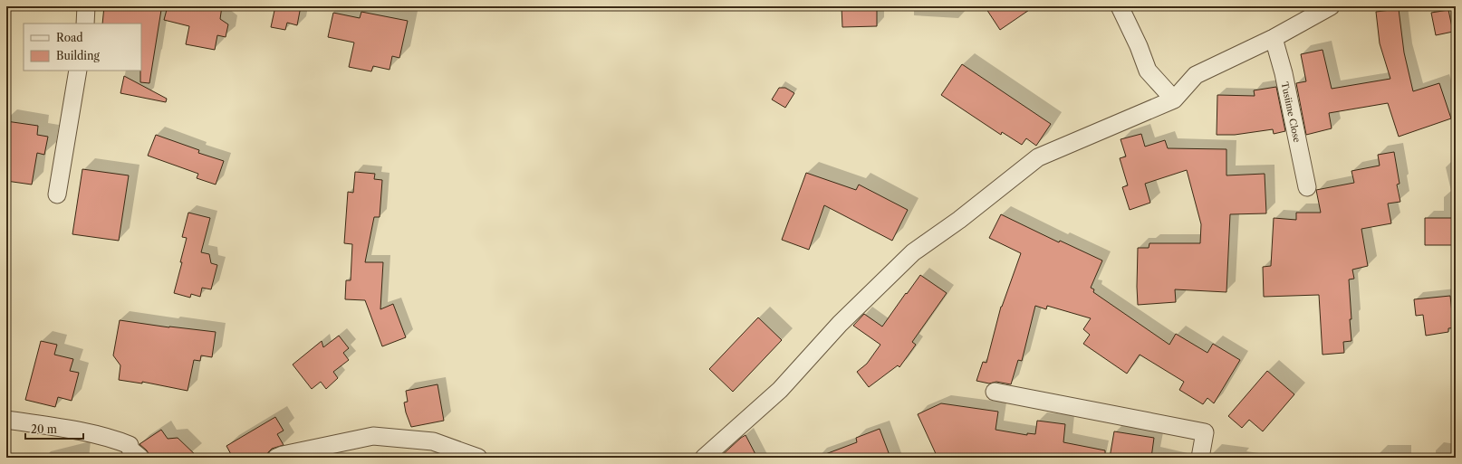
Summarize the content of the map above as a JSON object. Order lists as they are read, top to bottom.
{
  "streets": {
    "street": ["Tusiime Close"]
  },
  "legend": ["Road", "Building"],
  "scale_bar": "20 m"
}
